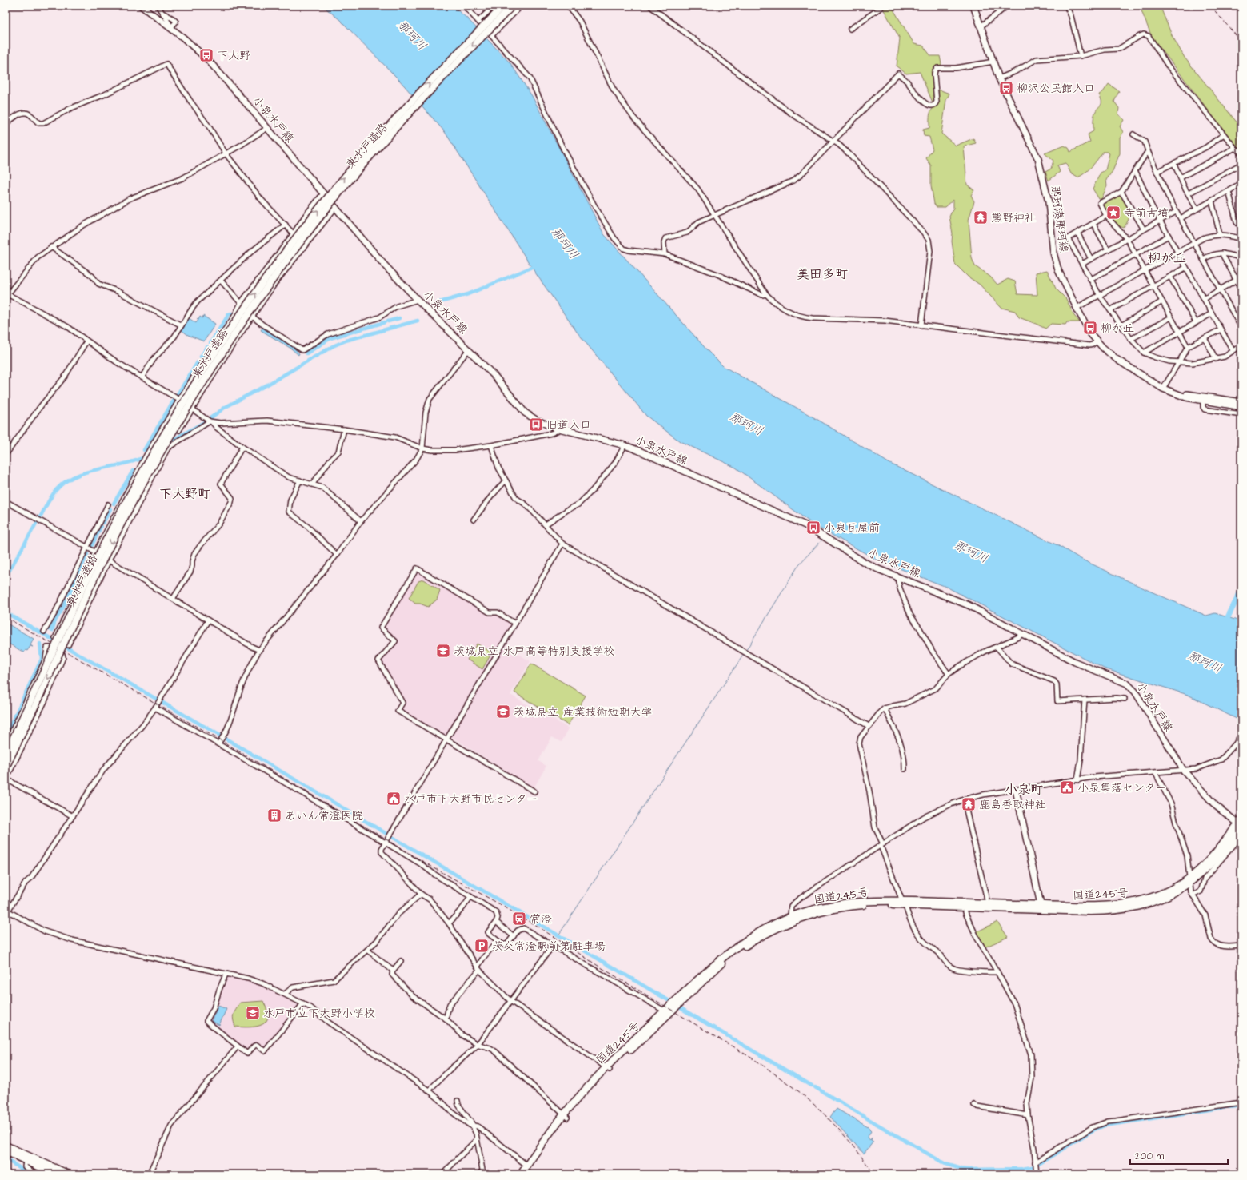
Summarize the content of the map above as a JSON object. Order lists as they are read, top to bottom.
{
  "streets": {
    "highway": ["東水戸道路", "国道245号"],
    "main road": ["小泉水戸線", "那珂湊那珂線"]
  },
  "crossings": [
    ["小泉水戸線", "国道245号"]
  ],
  "districts": [
    "柳が丘",
    "美田多町",
    "下大野町",
    "小泉町"
  ],
  "water": ["那珂川"],
  "places": {
    "bus stop": [
      "下大野",
      "柳沢公民館入口",
      "柳が丘",
      "旧道入口",
      "小泉瓦屋前"
    ],
    "place": ["寺前古墳"],
    "temple": ["熊野神社", "鹿島香取神社"],
    "school or university": ["茨城県立 水戸高等特別支援学校", "茨城県立 産業技術短期大学", "水戸市立下大野小学校"],
    "public building": ["小泉集落センター", "水戸市下大野市民センター"],
    "building": ["あいん常澄医院"],
    "station": ["常澄"],
    "parking": ["茨交常澄駅前第1駐車場"]
  },
  "scale_bar": "200 m"
}
